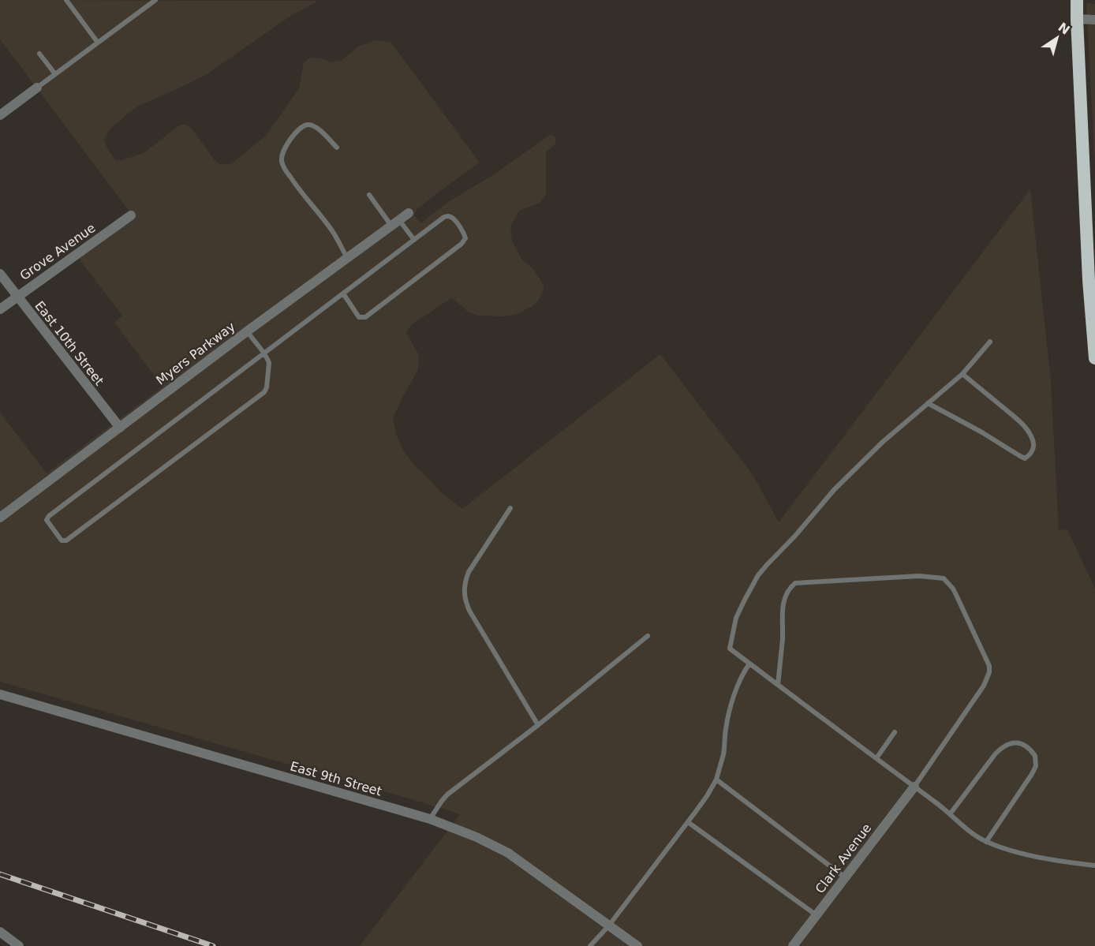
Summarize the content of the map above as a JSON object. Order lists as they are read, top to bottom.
{
  "streets": {
    "street": [
      "Grove Avenue",
      "East 10th Street",
      "Myers Parkway",
      "East 9th Street",
      "Clark Avenue"
    ]
  },
  "crossings": [
    ["Grove Avenue", "East 10th Street"],
    ["East 10th Street", "Myers Parkway"]
  ],
  "north": "top right"
}
